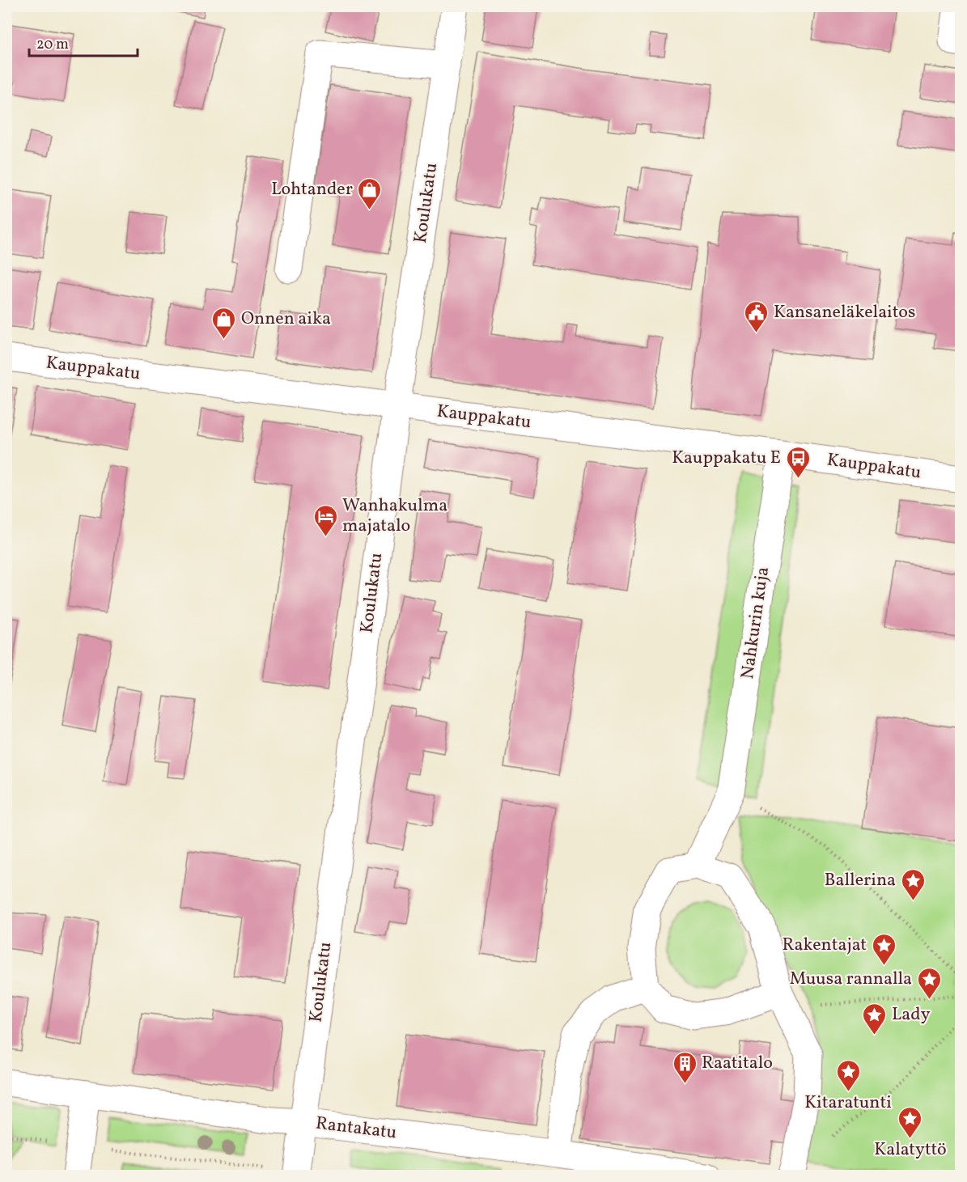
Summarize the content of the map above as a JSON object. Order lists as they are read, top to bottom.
{
  "streets": {
    "street": [
      "Koulukatu",
      "Kauppakatu",
      "Nahkurin kuja",
      "Rantakatu"
    ]
  },
  "crossings": [
    ["Koulukatu", "Kauppakatu"],
    ["Koulukatu", "Rantakatu"],
    ["Kauppakatu", "Nahkurin kuja"]
  ],
  "places": {
    "shop": ["Lohtander", "Onnen aika"],
    "public building": ["Kansaneläkelaitos"],
    "bus stop": ["Kauppakatu E"],
    "hotel": ["Wanhakulma majatalo"],
    "place": [
      "Ballerina",
      "Rakentajat",
      "Muusa rannalla",
      "Lady",
      "Kitaratunti",
      "Kalatyttö"
    ],
    "building": ["Raatitalo"]
  },
  "scale_bar": "20 m"
}
